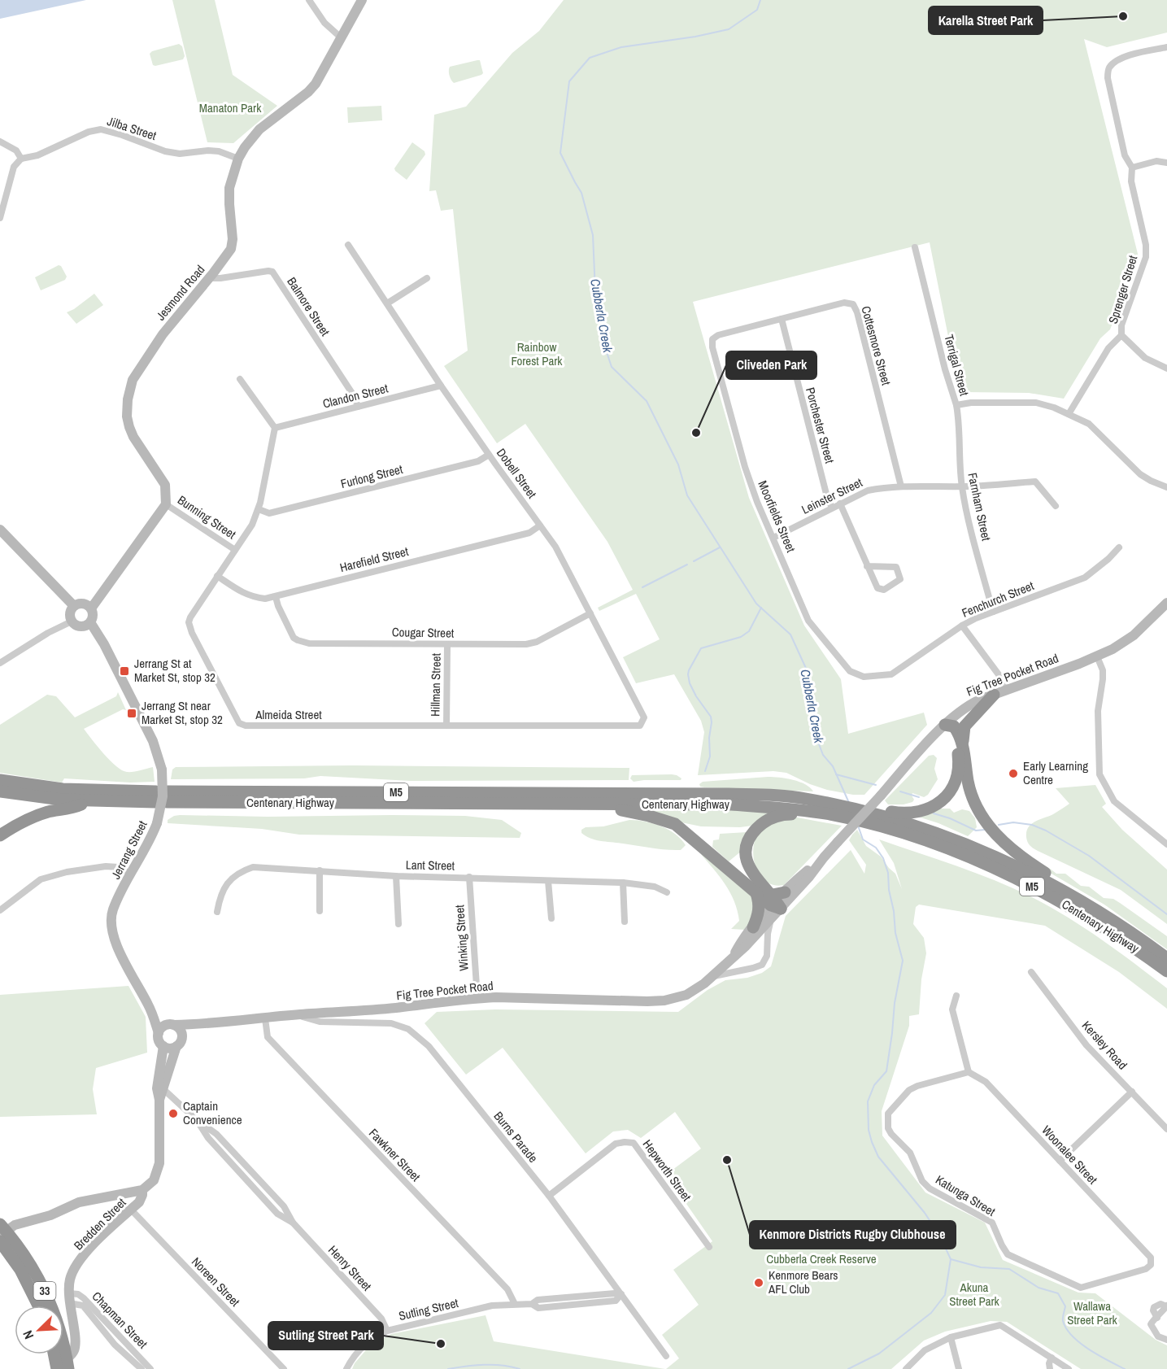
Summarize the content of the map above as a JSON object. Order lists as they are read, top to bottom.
{
  "streets": {
    "highway": ["M5", "Centenary Highway", "33"],
    "main road": [
      "Jesmond Road",
      "Fig Tree Pocket Road",
      "Jerrang Street",
      "Bredden Street"
    ],
    "street": [
      "Jilba Street",
      "Sprenger Street",
      "Balmore Street",
      "Cottesmore Street",
      "Terrigal Street",
      "Clandon Street",
      "Porchester Street",
      "Dobell Street",
      "Furlong Street",
      "Leinster Street",
      "Farnham Street",
      "Moorfields Street",
      "Bunning Street",
      "Harefield Street",
      "Fenchurch Street",
      "Cougar Street",
      "Hillman Street",
      "Almeida Street",
      "Lant Street",
      "Winking Street",
      "Kersley Road",
      "Burns Parade",
      "Fawkner Street",
      "Woonalee Street",
      "Hepworth Street",
      "Katunga Street",
      "Henry Street",
      "Noreen Street",
      "Sutling Street",
      "Chapman Street"
    ]
  },
  "crossings": [
    ["Jilba Street", "Jesmond Road"],
    ["Sprenger Street", "Terrigal Street"],
    ["Jesmond Road", "Balmore Street"],
    ["Jesmond Road", "Bunning Street"],
    ["Balmore Street", "Clandon Street"],
    ["Cottesmore Street", "Porchester Street"],
    ["Cottesmore Street", "Leinster Street"],
    ["Cottesmore Street", "Moorfields Street"],
    ["Terrigal Street", "Farnham Street"],
    ["Clandon Street", "Dobell Street"],
    ["Clandon Street", "Almeida Street"],
    ["Porchester Street", "Leinster Street"],
    ["Dobell Street", "Furlong Street"],
    ["Dobell Street", "Harefield Street"],
    ["Dobell Street", "Cougar Street"],
    ["Dobell Street", "Almeida Street"],
    ["Furlong Street", "Almeida Street"],
    ["Leinster Street", "Farnham Street"],
    ["Leinster Street", "Moorfields Street"],
    ["Farnham Street", "Fenchurch Street"],
    ["Moorfields Street", "Fenchurch Street"],
    ["Bunning Street", "Almeida Street"],
    ["Harefield Street", "Cougar Street"],
    ["Harefield Street", "Almeida Street"],
    ["Cougar Street", "Hillman Street"],
    ["Fig Tree Pocket Road", "Jerrang Street"],
    ["Fig Tree Pocket Road", "Winking Street"],
    ["Fig Tree Pocket Road", "Burns Parade"],
    ["Fig Tree Pocket Road", "Fawkner Street"],
    ["Hillman Street", "Almeida Street"],
    ["M5", "Centenary Highway"],
    ["Lant Street", "Winking Street"],
    ["Burns Parade", "Hepworth Street"],
    ["Burns Parade", "Sutling Street"],
    ["Fawkner Street", "Sutling Street"],
    ["Woonalee Street", "Katunga Street"],
    ["Bredden Street", "Noreen Street"],
    ["Bredden Street", "33"],
    ["Bredden Street", "Chapman Street"],
    ["Henry Street", "Sutling Street"]
  ],
  "water": ["Cubberla Creek"],
  "parks": [
    "Manaton Park",
    "Rainbow Forest Park",
    "Cubberla Creek Reserve",
    "Akuna Street Park",
    "Wallawa Street Park"
  ],
  "places": {
    "other": [
      "Karella Street Park",
      "Cliveden Park",
      "Early Learning Centre",
      "Captain Convenience",
      "Kenmore Districts Rugby Clubhouse",
      "Kenmore Bears AFL Club",
      "Sutling Street Park"
    ],
    "transit": ["Jerrang St at Market St, stop 32", "Jerrang St near Market St, stop 32"]
  },
  "north": "bottom left"
}
